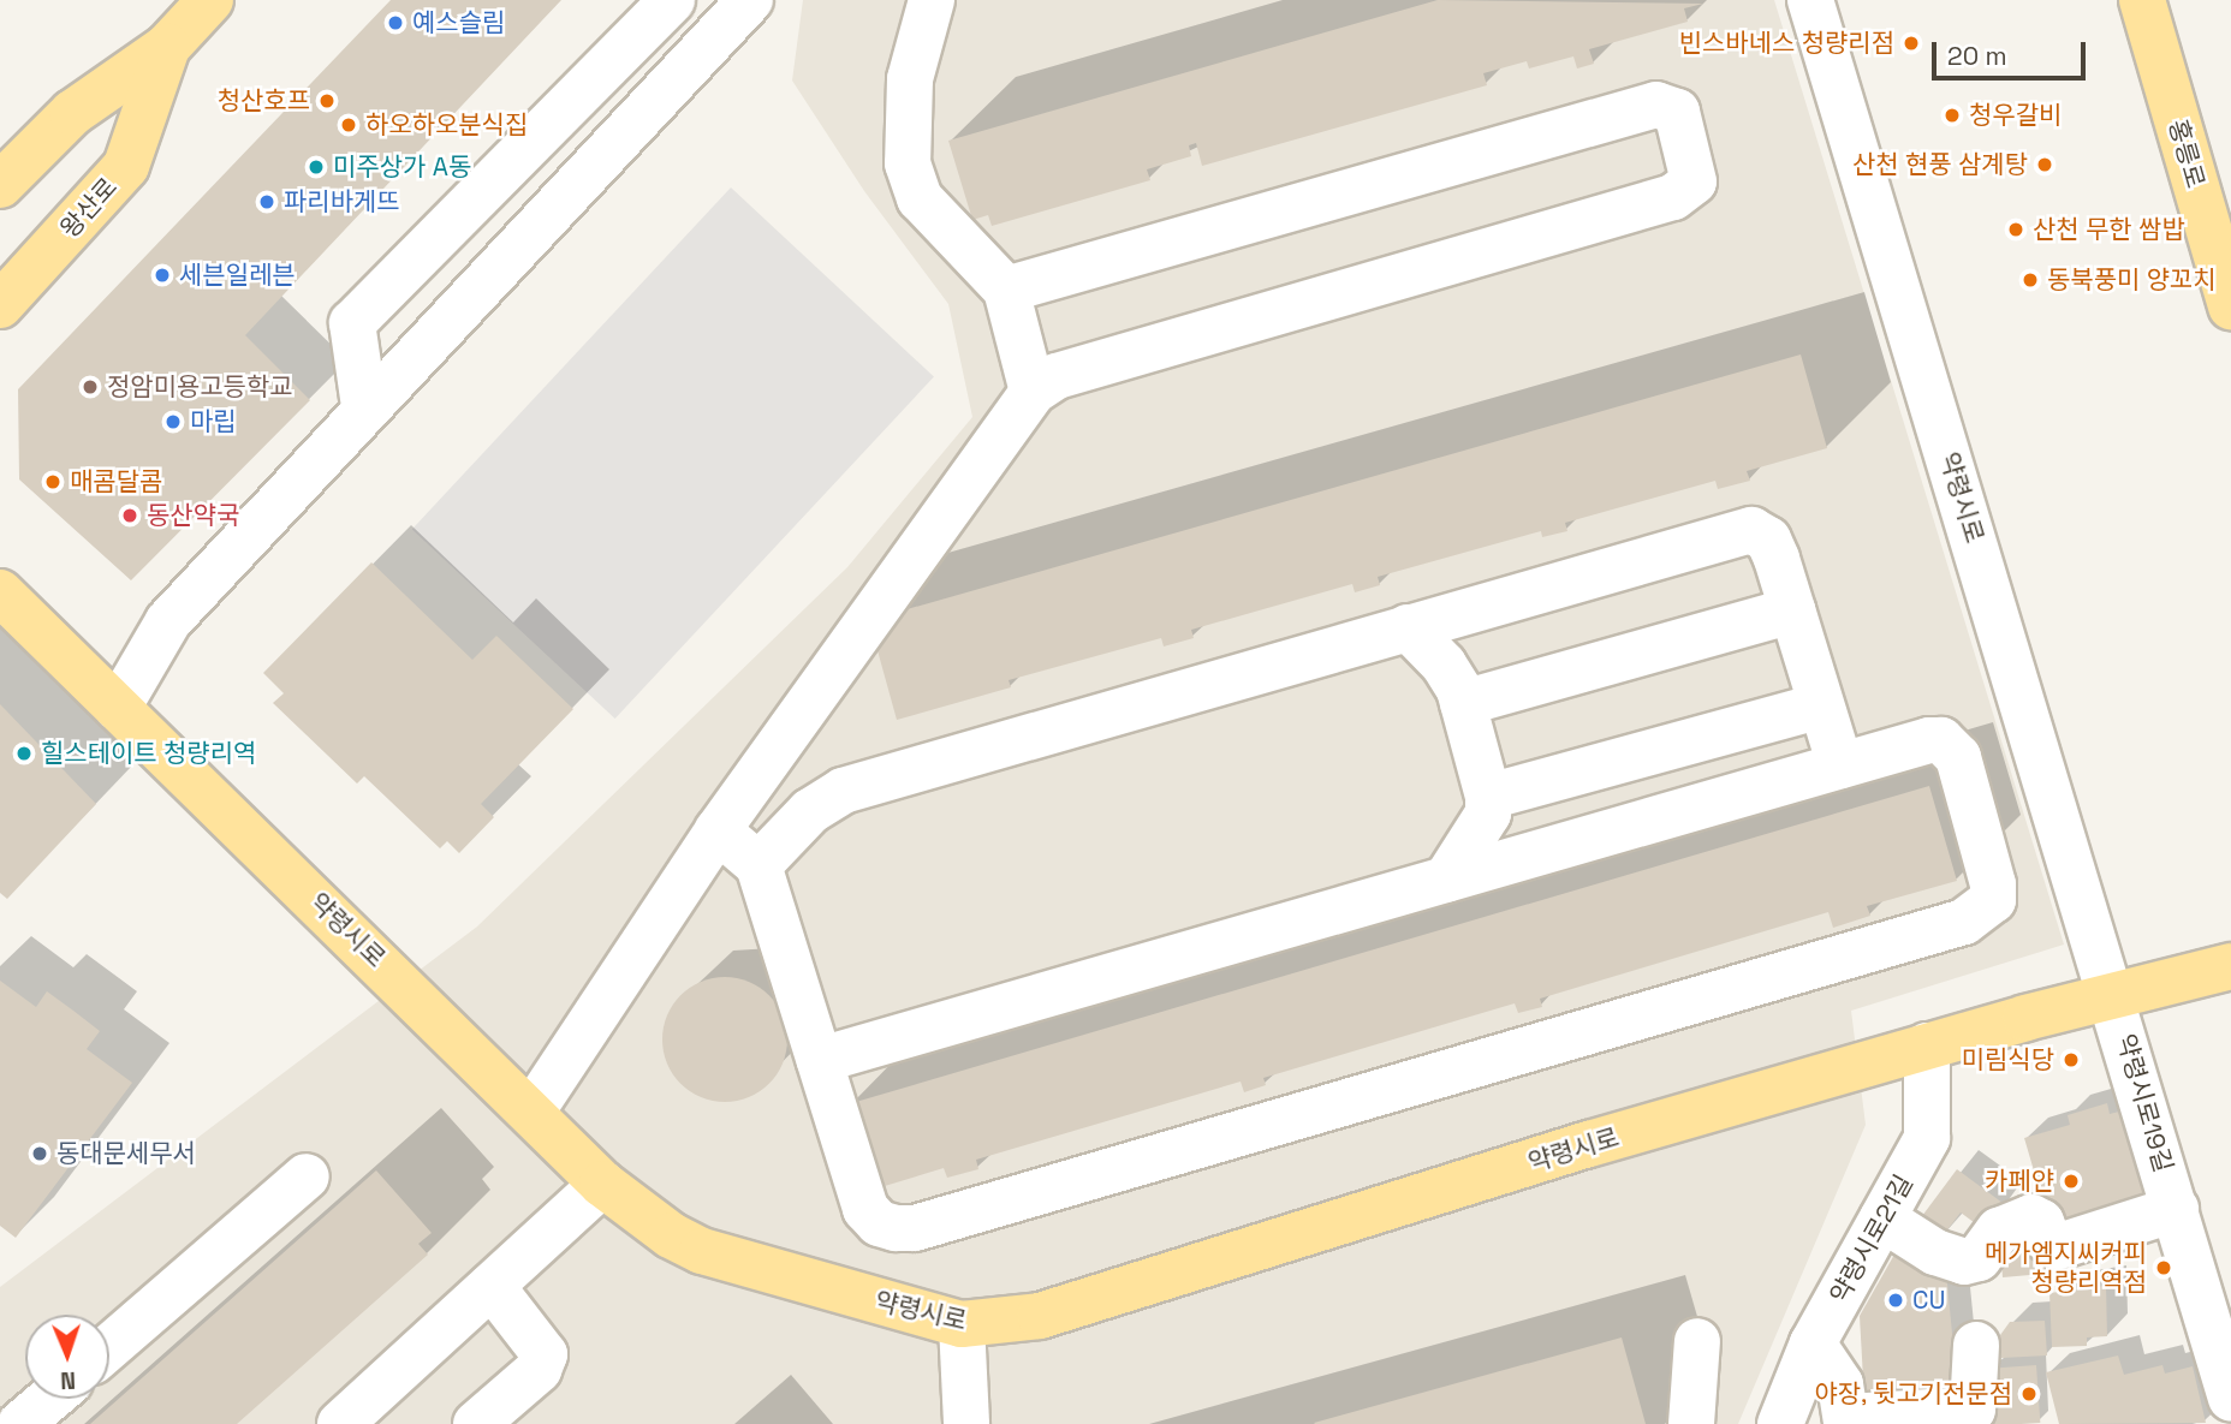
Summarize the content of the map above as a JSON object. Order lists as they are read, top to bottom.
{
  "streets": {
    "main road": ["홍릉로", "왕산로", "약령시로"],
    "street": ["약령시로19길", "약령시로21길"]
  },
  "crossings": [
    ["약령시로", "약령시로19길"],
    ["약령시로", "약령시로21길"]
  ],
  "places": [
    "예스슬림",
    "빈스바네스 청량리점",
    "청산호프",
    "청우갈비",
    "하오하오분식집",
    "산천 현풍 삼계탕",
    "미주상가 A동",
    "파리바게뜨",
    "산천 무한 쌈밥",
    "세븐일레븐",
    "동북풍미 양꼬치",
    "정암미용고등학교",
    "마립",
    "매콤달콤",
    "동산약국",
    "힐스테이트 청량리역",
    "미림식당",
    "동대문세무서",
    "카페얀",
    "메가엠지씨커피 청량리역점",
    "CU",
    "야장, 뒷고기전문점"
  ],
  "scale_bar": "20 m",
  "north": "bottom"
}
